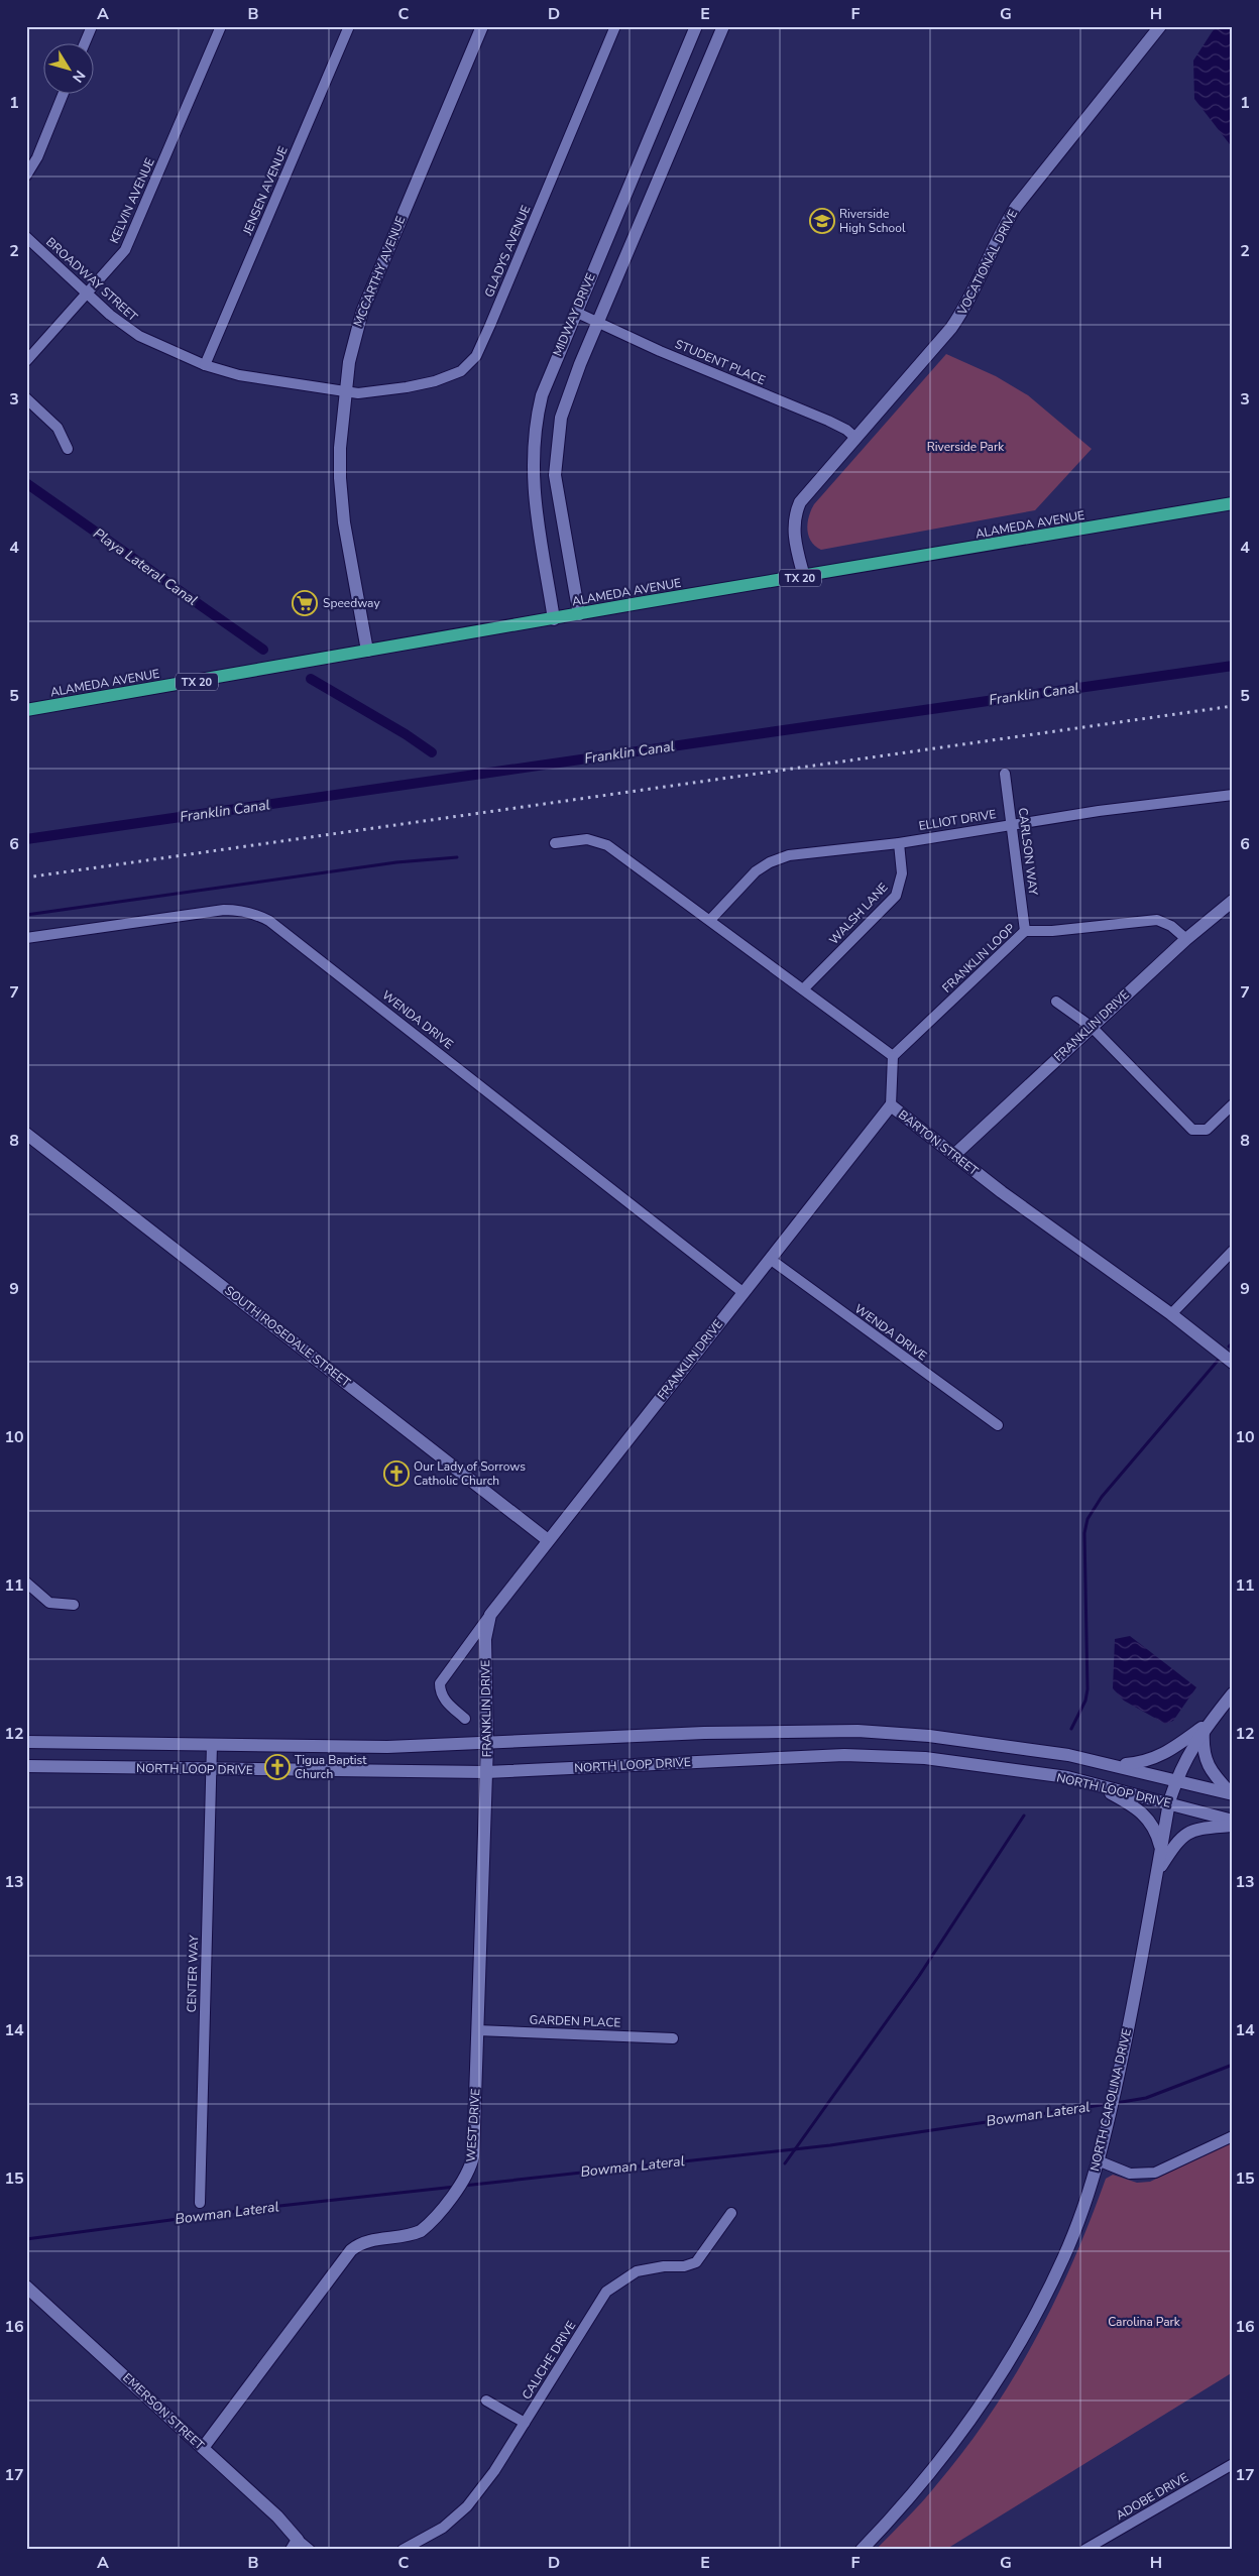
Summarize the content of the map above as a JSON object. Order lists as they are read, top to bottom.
{
  "streets": {
    "main road": [
      "VOCATIONAL DRIVE",
      "MCCARTHY AVENUE",
      "MIDWAY DRIVE",
      "ALAMEDA AVENUE",
      "TX 20",
      "FRANKLIN DRIVE",
      "BARTON STREET",
      "SOUTH ROSEDALE STREET",
      "NORTH LOOP DRIVE",
      "NORTH CAROLINA DRIVE",
      "WEST DRIVE",
      "EMERSON STREET"
    ],
    "street": [
      "JENSEN AVENUE",
      "KELVIN AVENUE",
      "GLADYS AVENUE",
      "BROADWAY STREET",
      "STUDENT PLACE",
      "ELLIOT DRIVE",
      "CARLSON WAY",
      "WALSH LANE",
      "FRANKLIN LOOP",
      "WENDA DRIVE",
      "CENTER WAY",
      "GARDEN PLACE",
      "CALICHE DRIVE",
      "ADOBE DRIVE"
    ]
  },
  "crossings": [
    ["JENSEN AVENUE", "BROADWAY STREET"],
    ["KELVIN AVENUE", "BROADWAY STREET"],
    ["GLADYS AVENUE", "MCCARTHY AVENUE"],
    ["GLADYS AVENUE", "BROADWAY STREET"],
    ["VOCATIONAL DRIVE", "STUDENT PLACE"],
    ["VOCATIONAL DRIVE", "ALAMEDA AVENUE"],
    ["MCCARTHY AVENUE", "BROADWAY STREET"],
    ["MCCARTHY AVENUE", "ALAMEDA AVENUE"],
    ["MIDWAY DRIVE", "STUDENT PLACE"],
    ["MIDWAY DRIVE", "ALAMEDA AVENUE"],
    ["ELLIOT DRIVE", "CARLSON WAY"],
    ["ELLIOT DRIVE", "WALSH LANE"],
    ["CARLSON WAY", "FRANKLIN LOOP"],
    ["FRANKLIN LOOP", "FRANKLIN DRIVE"],
    ["FRANKLIN LOOP", "BARTON STREET"],
    ["WENDA DRIVE", "FRANKLIN DRIVE"],
    ["FRANKLIN DRIVE", "BARTON STREET"],
    ["FRANKLIN DRIVE", "SOUTH ROSEDALE STREET"],
    ["FRANKLIN DRIVE", "NORTH LOOP DRIVE"],
    ["FRANKLIN DRIVE", "WEST DRIVE"],
    ["NORTH LOOP DRIVE", "CENTER WAY"],
    ["NORTH LOOP DRIVE", "NORTH CAROLINA DRIVE"],
    ["NORTH LOOP DRIVE", "WEST DRIVE"],
    ["GARDEN PLACE", "WEST DRIVE"],
    ["WEST DRIVE", "EMERSON STREET"]
  ],
  "water": ["Playa Lateral Canal", "Franklin Canal", "Bowman Lateral"],
  "parks": ["Riverside Park", "Carolina Park"],
  "places": {
    "school or university": ["Riverside High School"],
    "supermarket": ["Speedway"],
    "church": ["Our Lady of Sorrows Catholic Church", "Tigua Baptist Church"]
  },
  "north": "bottom right",
  "grid": {
    "columns": [
      "A",
      "B",
      "C",
      "D",
      "E",
      "F",
      "G",
      "H"
    ],
    "rows": [
      "1",
      "2",
      "3",
      "4",
      "5",
      "6",
      "7",
      "8",
      "9",
      "10",
      "11",
      "12",
      "13",
      "14",
      "15",
      "16",
      "17"
    ]
  }
}
